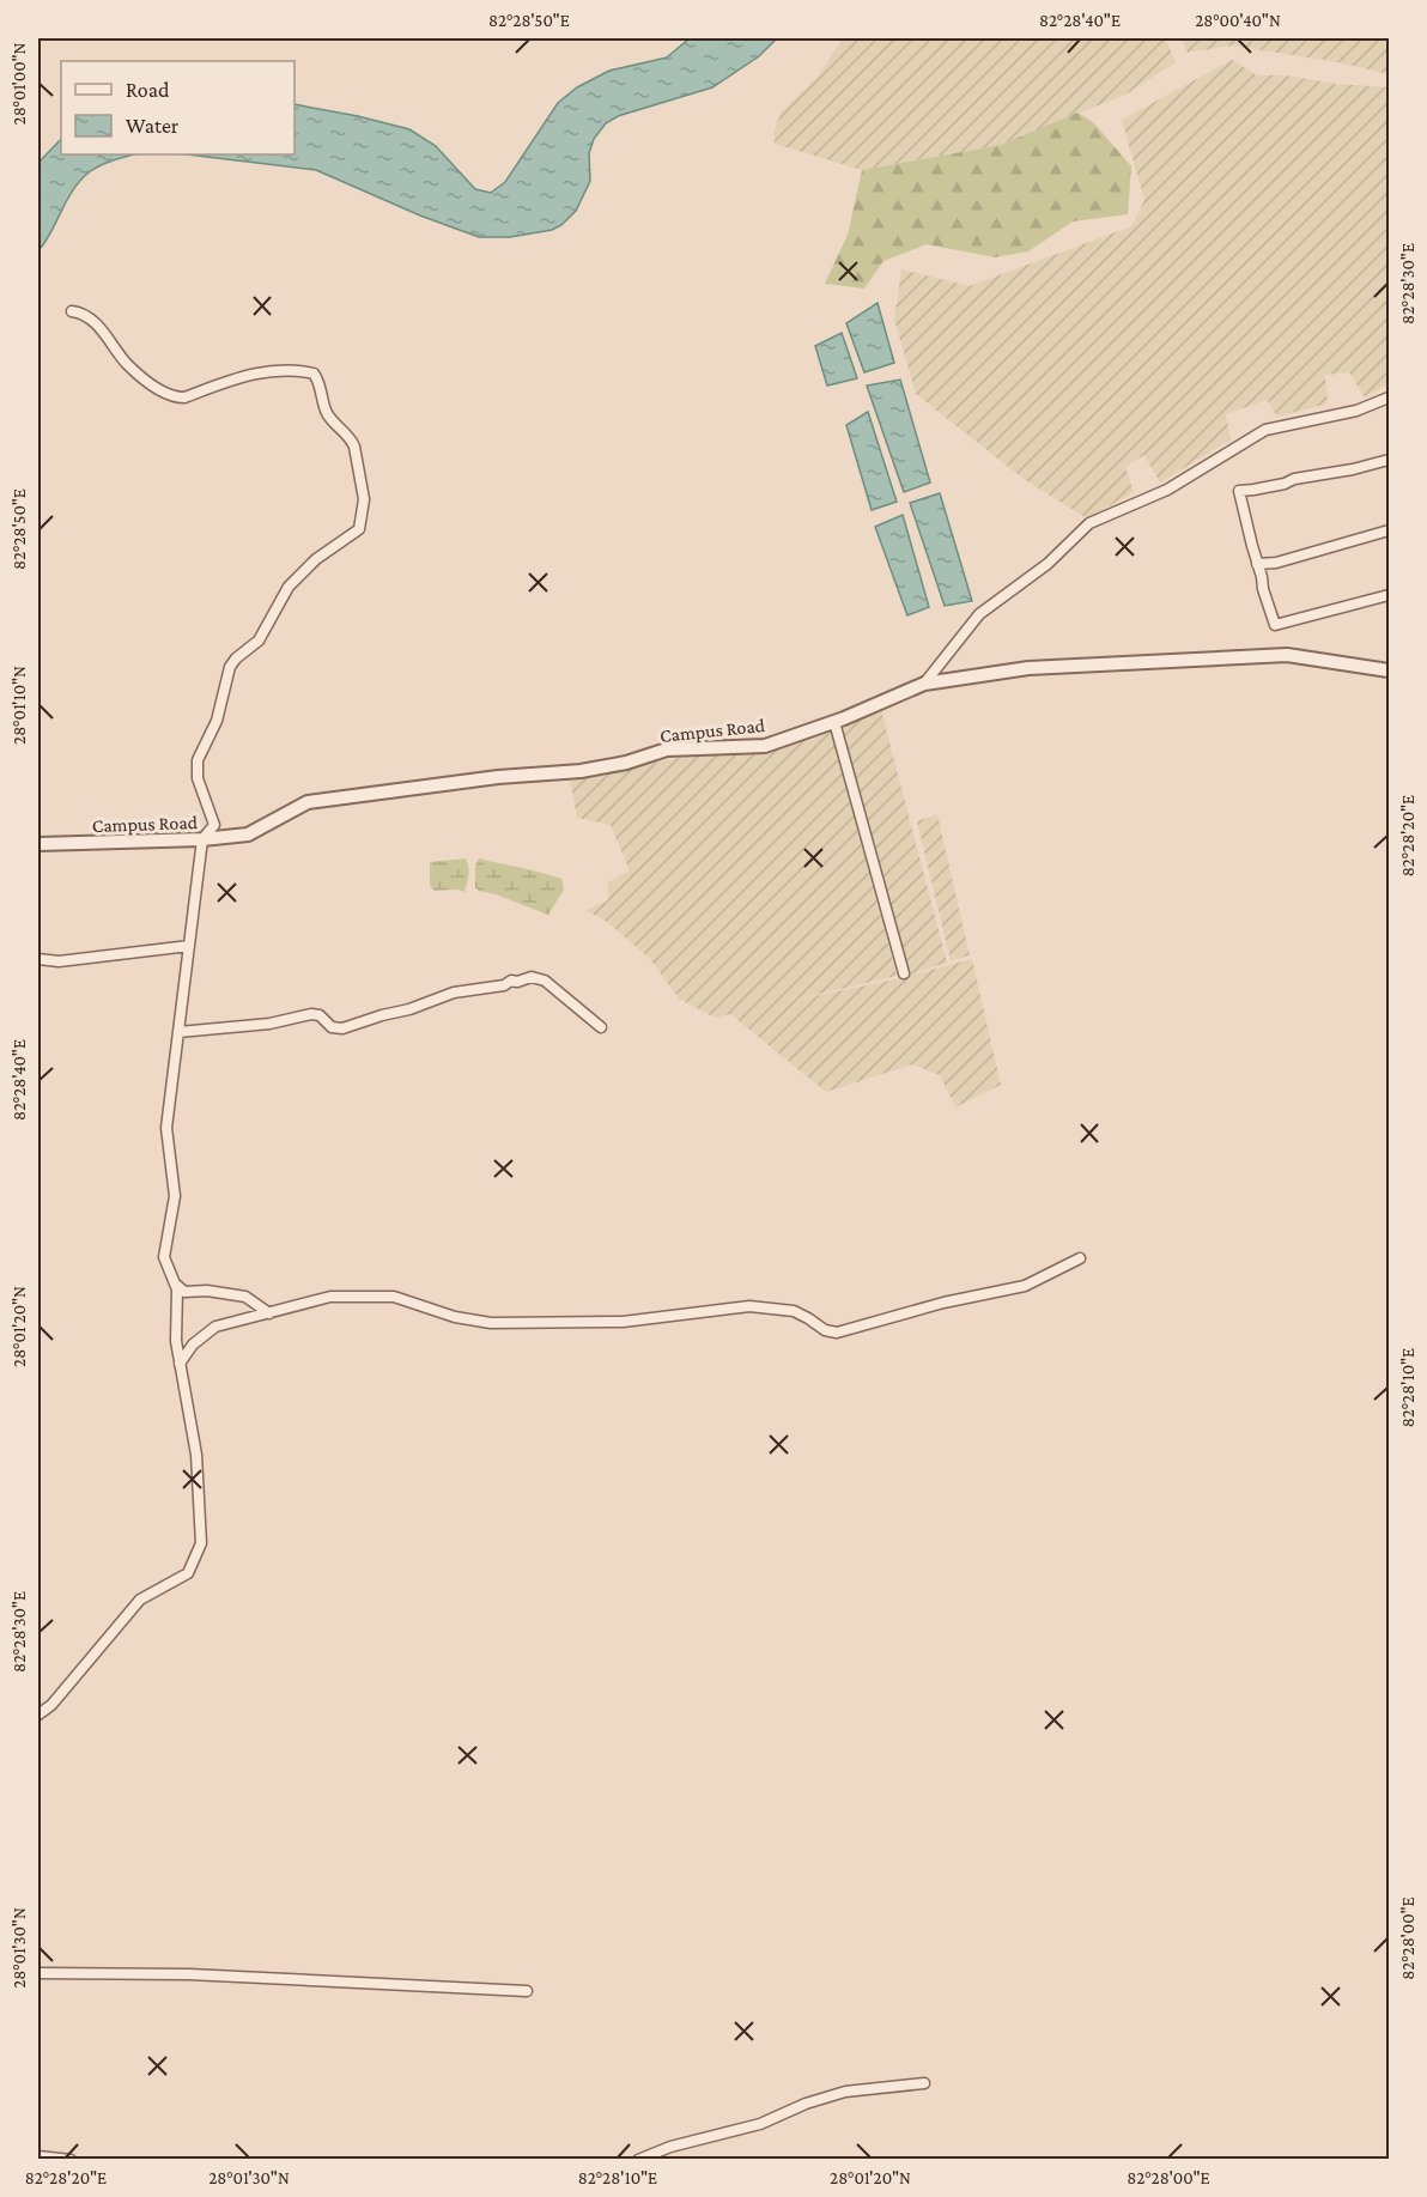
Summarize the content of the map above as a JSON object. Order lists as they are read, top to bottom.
{
  "streets": {
    "street": ["Campus Road"]
  },
  "legend": ["Road", "Water"],
  "coordinates": [
    "82°28'50\"E",
    "82°28'40\"E",
    "28°00'40\"N",
    "28°01'00\"N",
    "82°28'30\"E",
    "28°01'10\"N",
    "82°28'20\"E",
    "28°01'20\"N",
    "82°28'10\"E",
    "82°28'00\"E",
    "28°01'30\"N"
  ]
}
